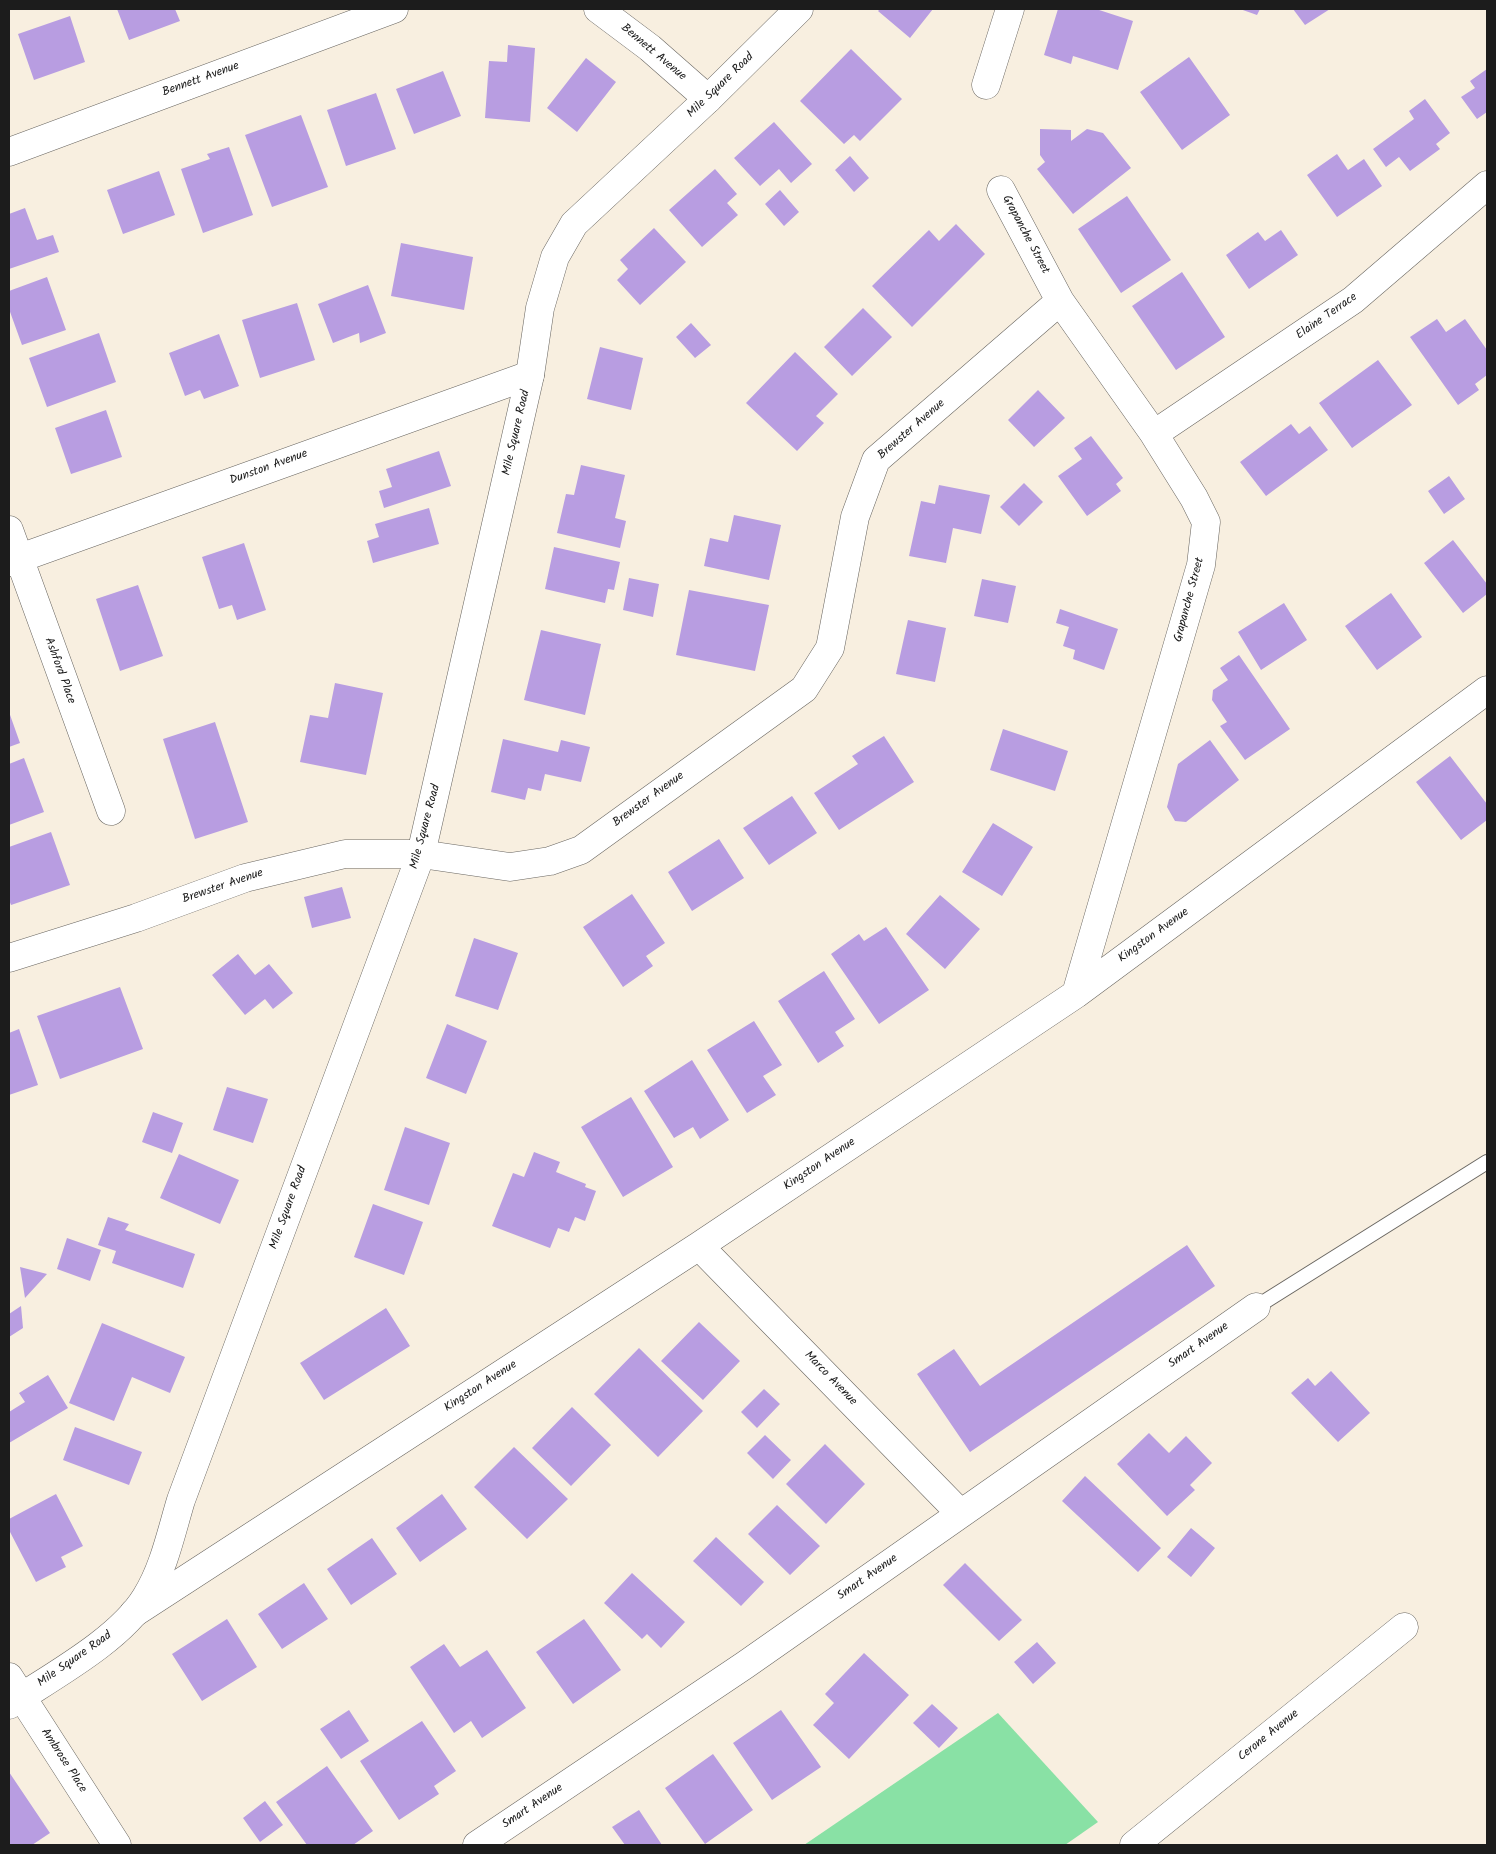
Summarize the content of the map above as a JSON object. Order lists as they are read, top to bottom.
{
  "streets": {
    "street": [
      "Bennett Avenue",
      "Mile Square Road",
      "Grapanche Street",
      "Elaine Terrace",
      "Brewster Avenue",
      "Dunston Avenue",
      "Ashford Place",
      "Kingston Avenue",
      "Smart Avenue",
      "Marco Avenue",
      "Cerone Avenue",
      "Ambrose Place"
    ]
  },
  "crossings": [
    ["Bennett Avenue", "Mile Square Road"],
    ["Mile Square Road", "Brewster Avenue"],
    ["Mile Square Road", "Dunston Avenue"],
    ["Mile Square Road", "Kingston Avenue"],
    ["Mile Square Road", "Ambrose Place"],
    ["Grapanche Street", "Elaine Terrace"],
    ["Grapanche Street", "Brewster Avenue"],
    ["Grapanche Street", "Kingston Avenue"],
    ["Dunston Avenue", "Ashford Place"],
    ["Kingston Avenue", "Marco Avenue"],
    ["Smart Avenue", "Marco Avenue"]
  ]
}
